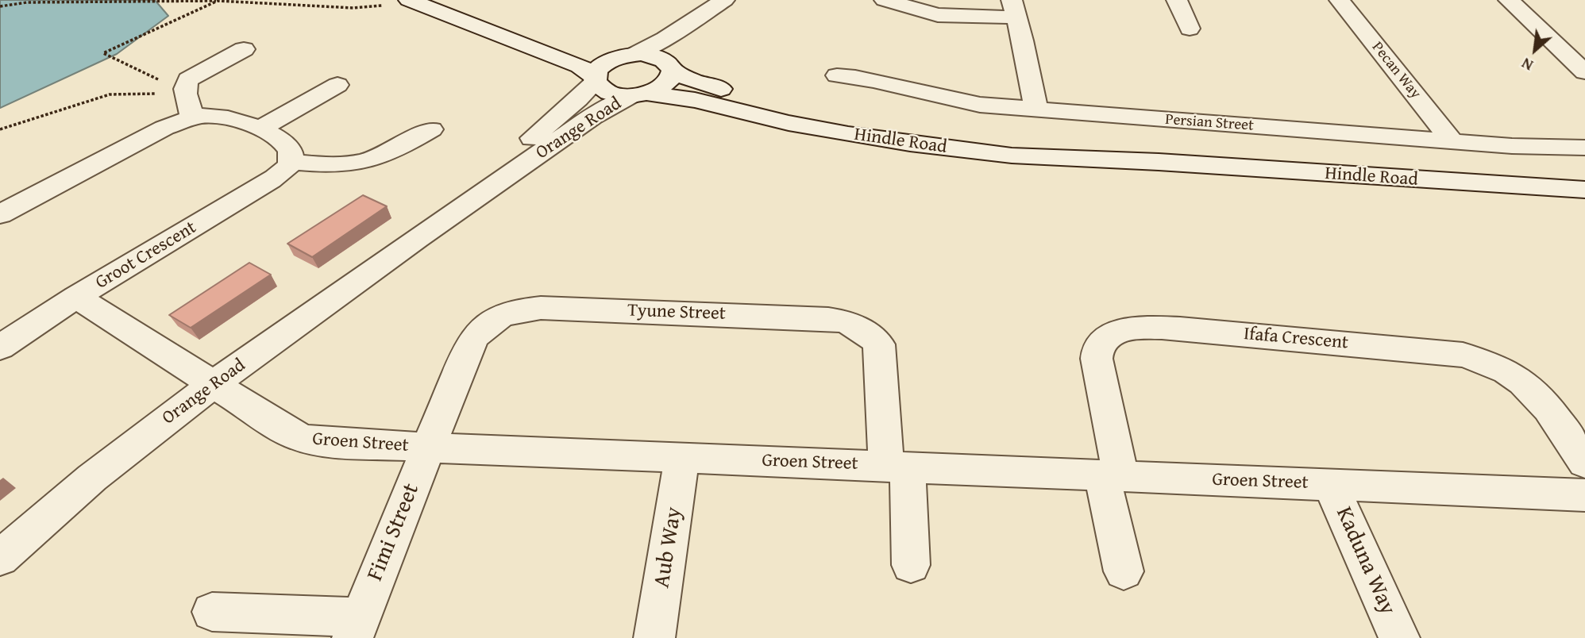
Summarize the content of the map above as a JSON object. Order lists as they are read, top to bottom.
{
  "streets": {
    "street": [
      "Pecan Way",
      "Persian Street",
      "Orange Road",
      "Hindle Road",
      "Groot Crescent",
      "Tyune Street",
      "Ifafa Crescent",
      "Groen Street",
      "Fimi Street",
      "Aub Way",
      "Kaduna Way"
    ]
  },
  "crossings": [
    ["Pecan Way", "Persian Street"],
    ["Orange Road", "Hindle Road"],
    ["Orange Road", "Groen Street"],
    ["Groot Crescent", "Groen Street"],
    ["Tyune Street", "Groen Street"],
    ["Tyune Street", "Fimi Street"],
    ["Ifafa Crescent", "Groen Street"],
    ["Groen Street", "Fimi Street"],
    ["Groen Street", "Aub Way"],
    ["Groen Street", "Kaduna Way"]
  ],
  "north": "bottom left"
}
